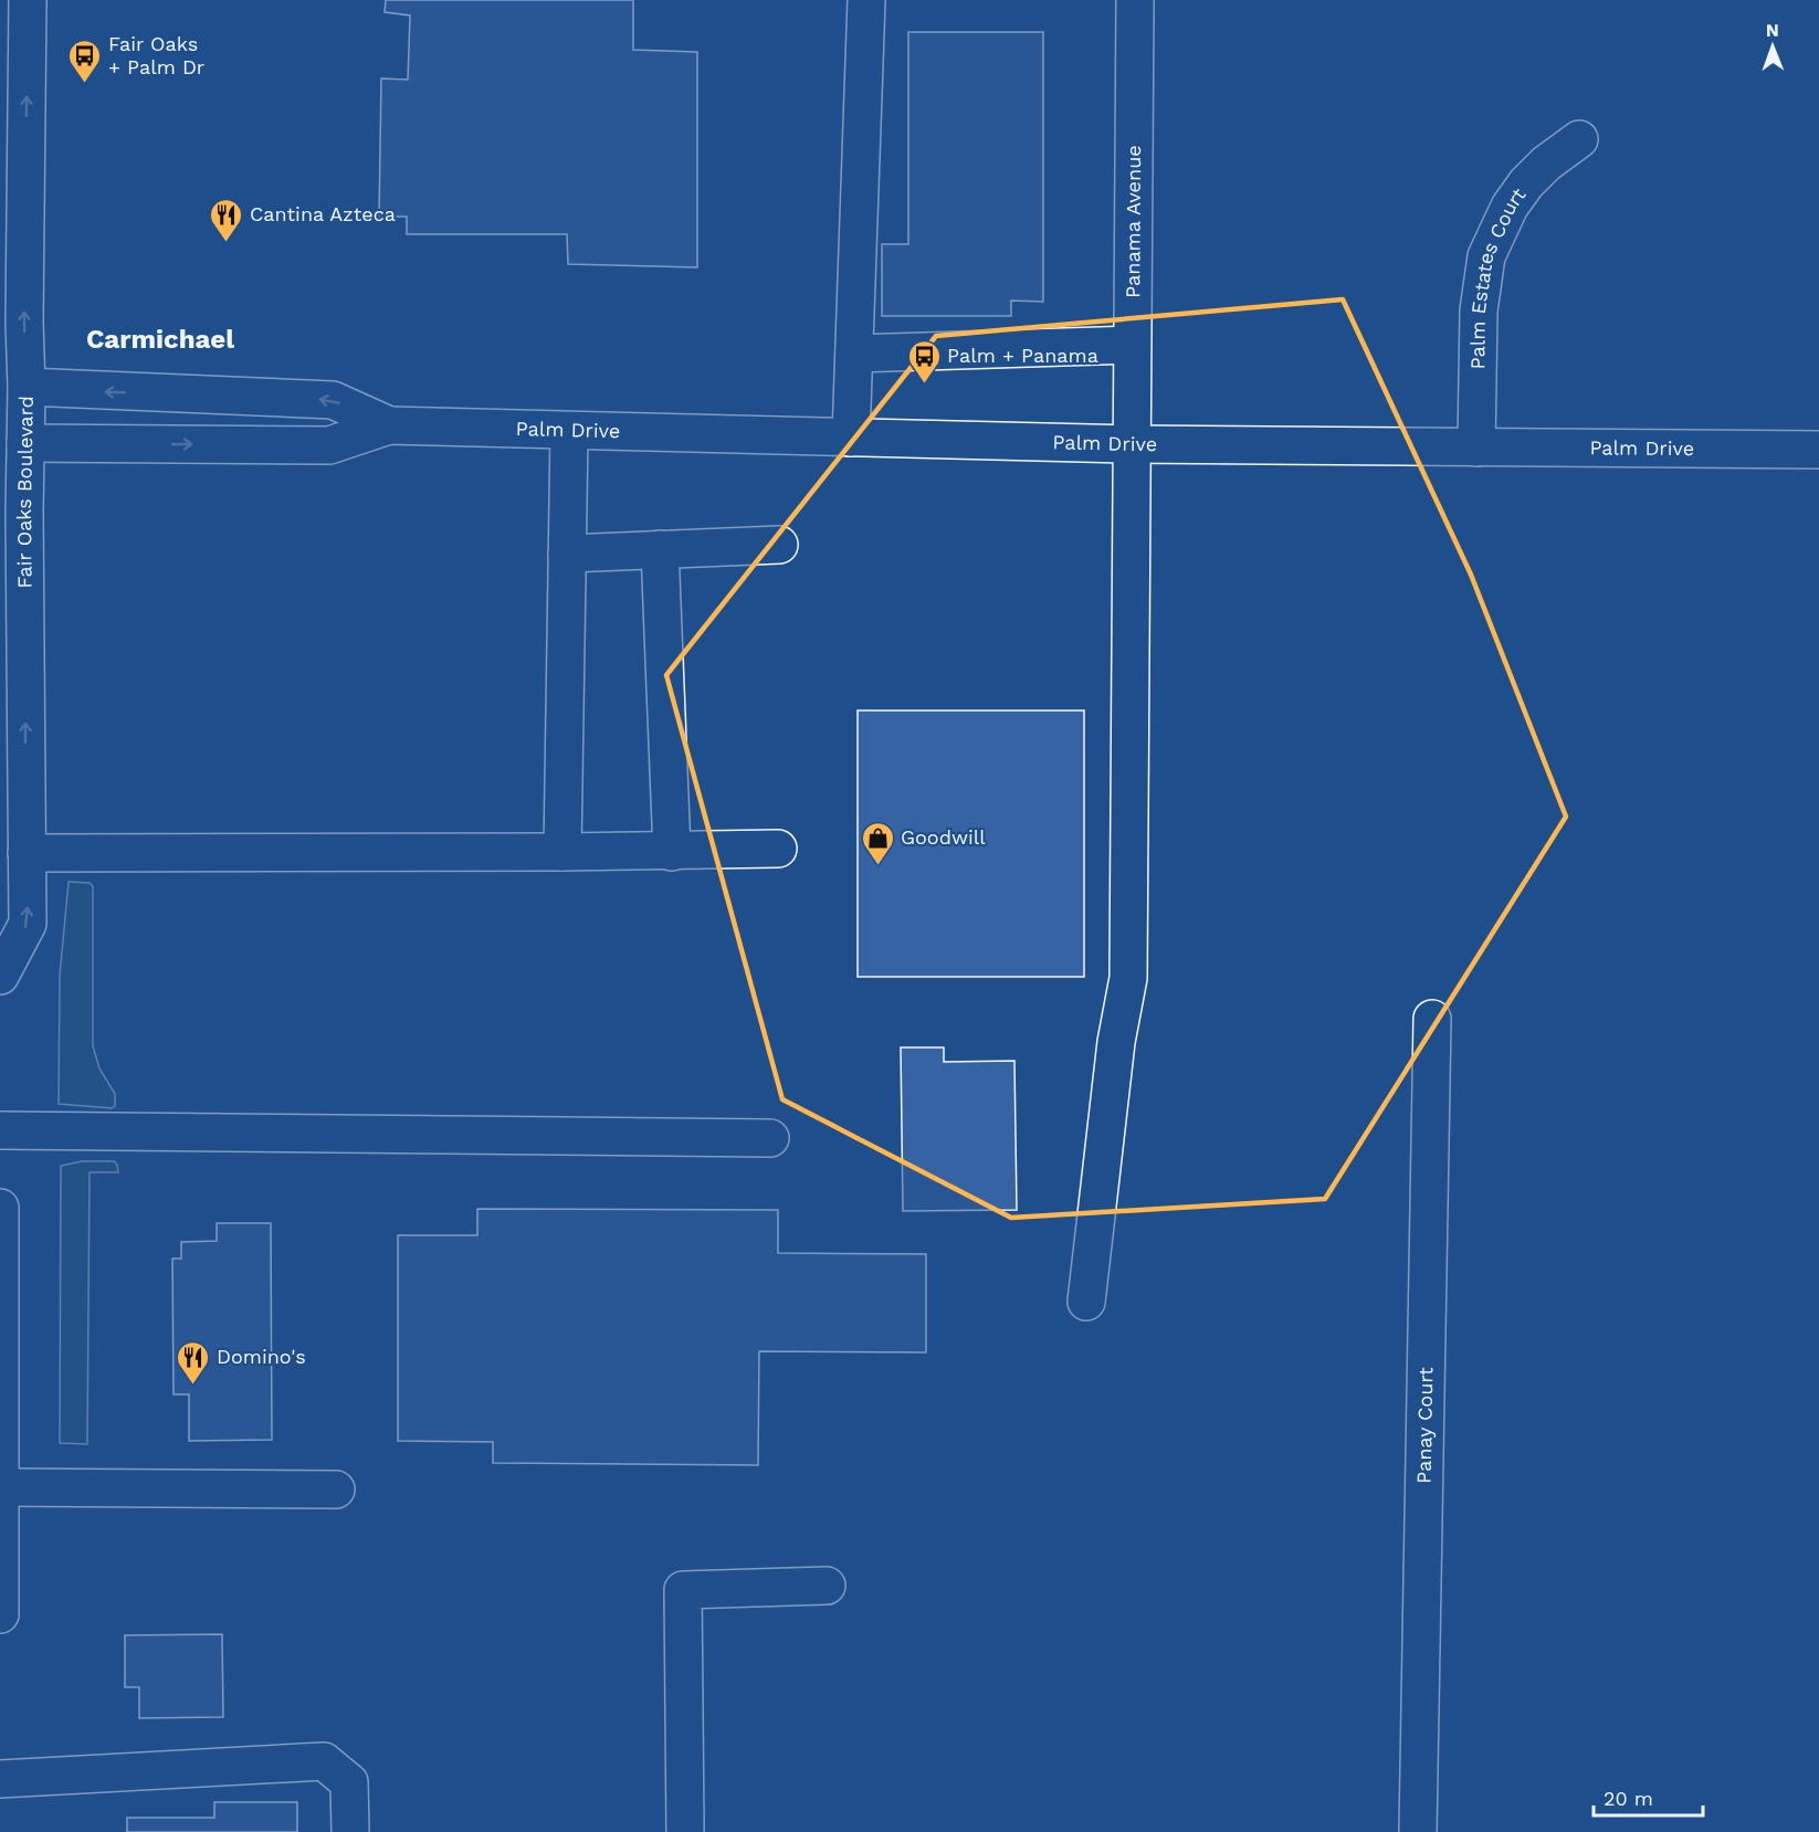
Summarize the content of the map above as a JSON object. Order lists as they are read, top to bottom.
{
  "streets": {
    "street": [
      "Panama Avenue",
      "Palm Estates Court",
      "Palm Drive",
      "Fair Oaks Boulevard",
      "Panay Court"
    ]
  },
  "crossings": [
    ["Panama Avenue", "Palm Drive"],
    ["Palm Estates Court", "Palm Drive"],
    ["Palm Drive", "Fair Oaks Boulevard"]
  ],
  "one_way": ["Fair Oaks Boulevard"],
  "districts": ["Carmichael"],
  "places": {
    "bus stop": ["Fair Oaks + Palm Dr", "Palm + Panama"],
    "restaurant": ["Cantina Azteca", "Domino's"],
    "shop": ["Goodwill"]
  },
  "scale_bar": "20 m",
  "north": "top"
}
